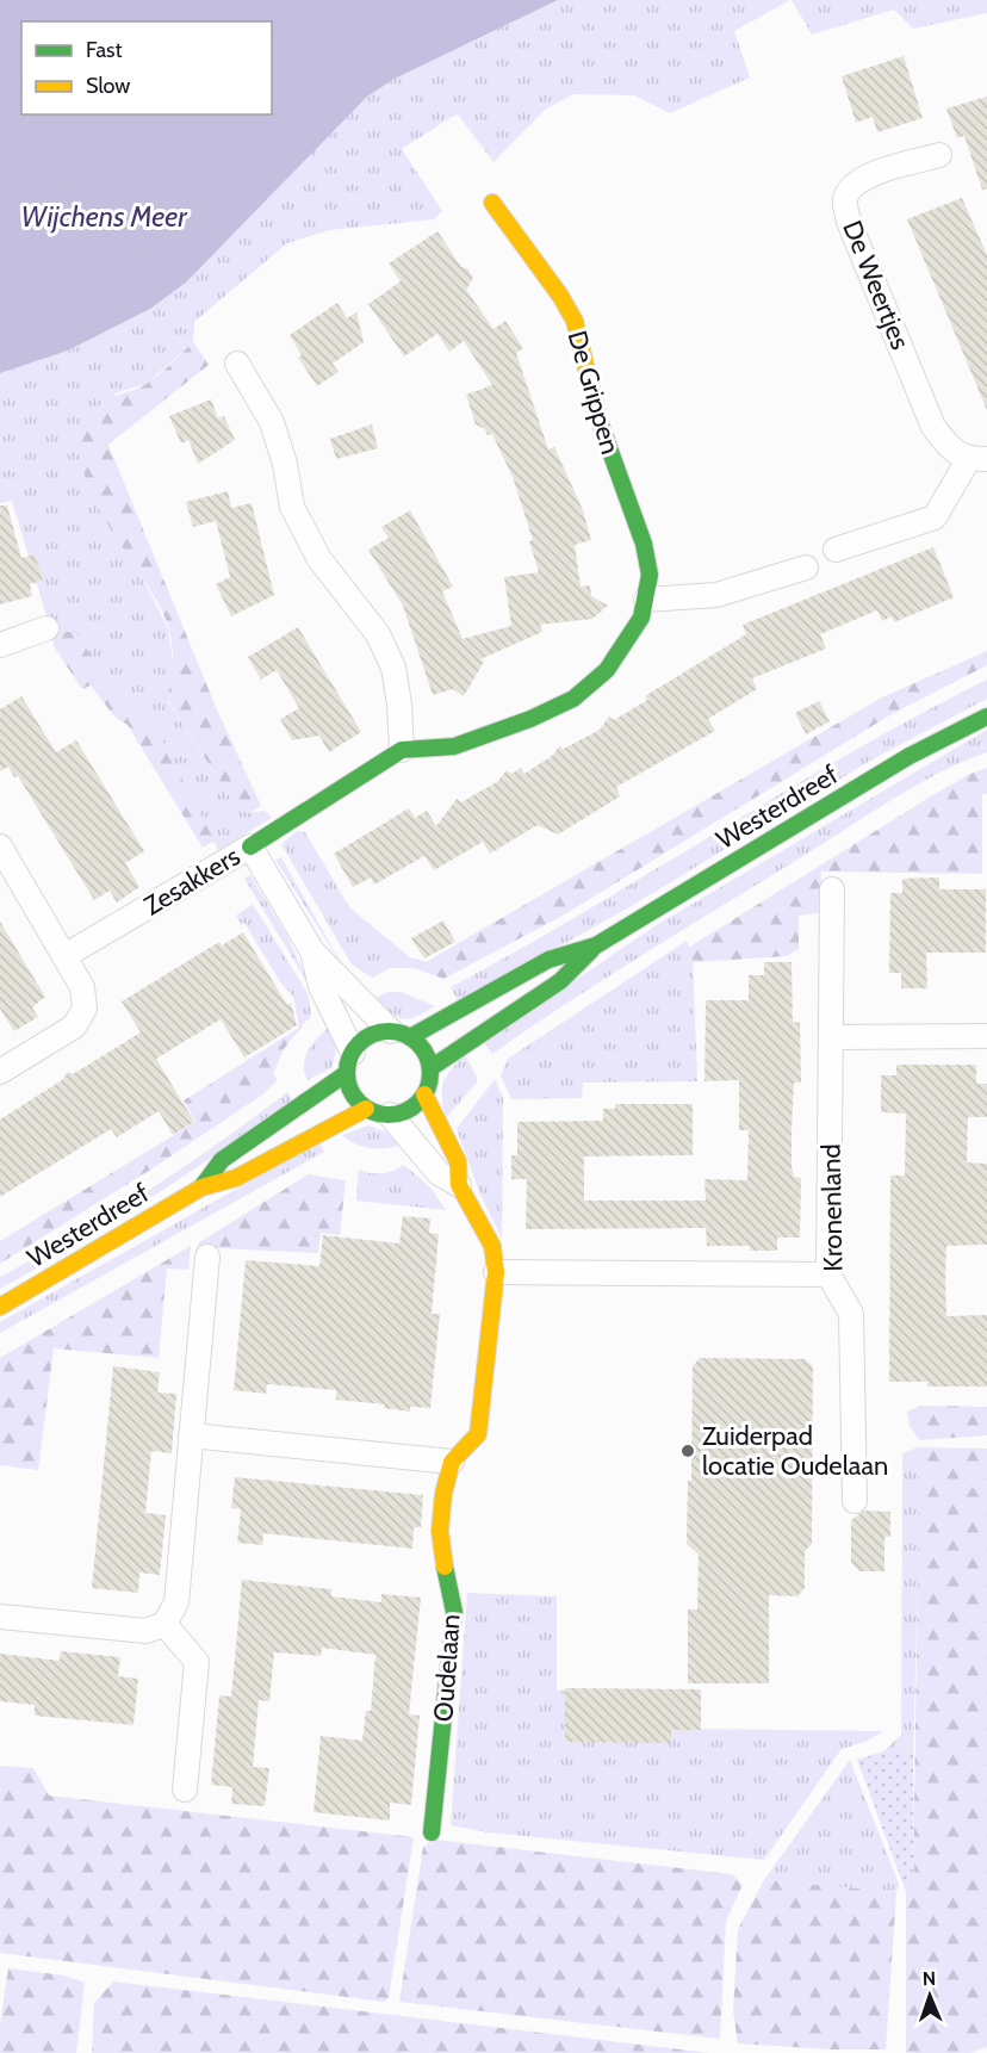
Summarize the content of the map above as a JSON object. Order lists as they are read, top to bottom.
{
  "streets": {
    "street": [
      "De Weertjes",
      "De Grippen",
      "Westerdreef",
      "Zesakkers",
      "Kronenland",
      "Oudelaan"
    ]
  },
  "crossings": [
    ["De Grippen", "Zesakkers"],
    ["Westerdreef", "Zesakkers"],
    ["Westerdreef", "Oudelaan"],
    ["Zesakkers", "Oudelaan"]
  ],
  "water": ["Wijchens Meer"],
  "places": ["Zuiderpad locatie Oudelaan"],
  "legend": ["Fast", "Slow"],
  "north": "top"
}
